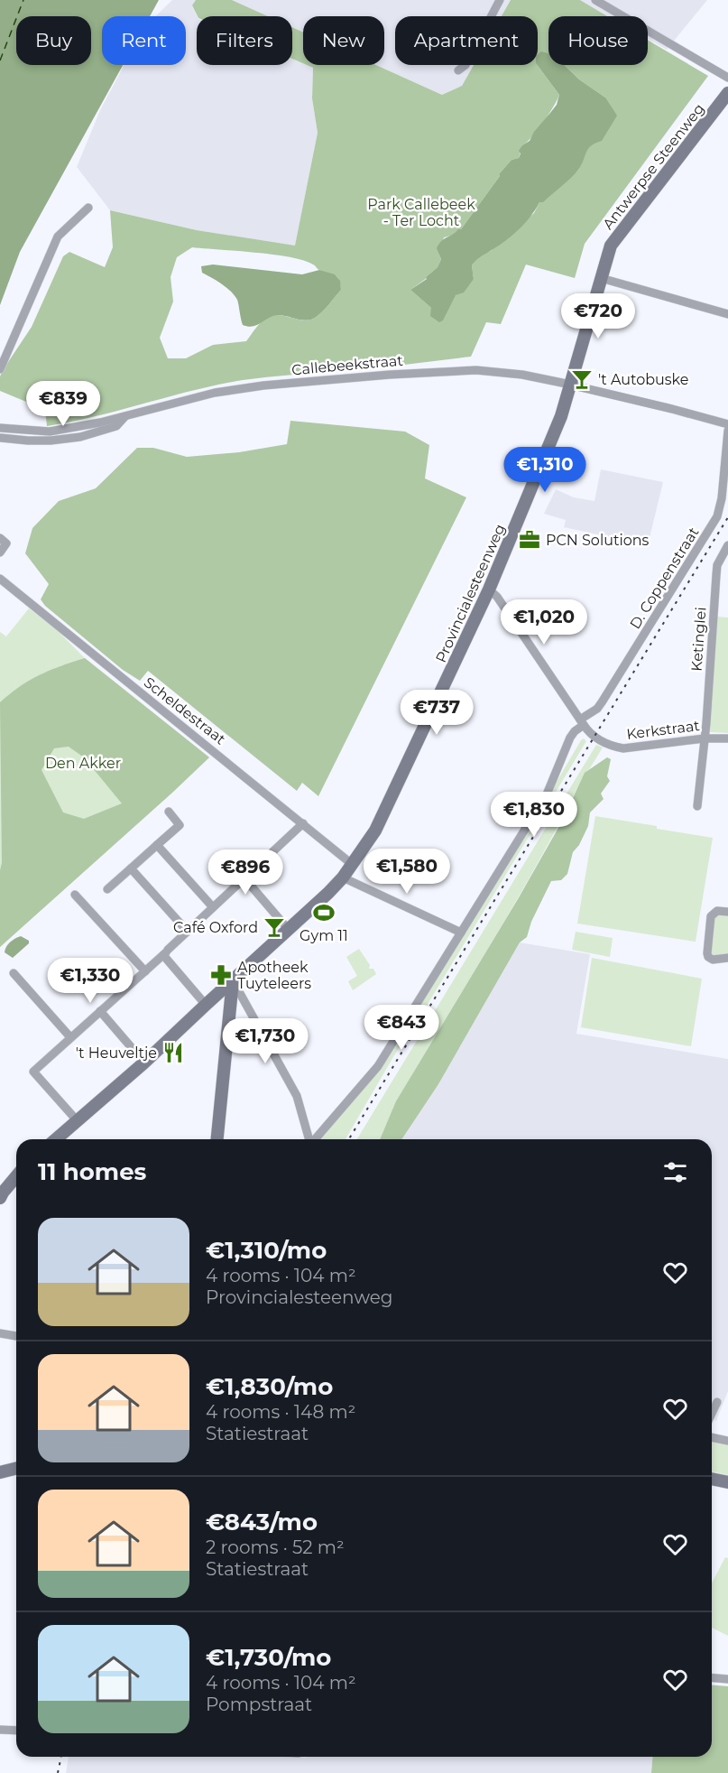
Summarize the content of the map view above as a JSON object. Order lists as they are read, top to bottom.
{
  "streets": {
    "main road": ["Antwerpse Steenweg", "Provincialesteenweg"],
    "street": [
      "Callebeekstraat",
      "D. Coppenstraat",
      "Ketinglei",
      "Scheldestraat",
      "Kerkstraat"
    ]
  },
  "crossings": [
    ["Antwerpse Steenweg", "Callebeekstraat"],
    ["Antwerpse Steenweg", "Provincialesteenweg"],
    ["Callebeekstraat", "Provincialesteenweg"],
    ["D. Coppenstraat", "Kerkstraat"],
    ["Provincialesteenweg", "Scheldestraat"],
    ["Provincialesteenweg", "Kerkstraat"],
    ["Ketinglei", "Kerkstraat"]
  ],
  "parks": ["Park Callebeek - Ter Locht", "Den Akker"],
  "places": {
    "bar": ["'t Autobuske", "Café Oxford"],
    "office": ["PCN Solutions"],
    "sports": ["Gym 11"],
    "pharmacy": ["Apotheek Tuyteleers"],
    "restaurant": ["'t Heuveltje"]
  },
  "page": {
    "chip": [
      "Buy",
      "Rent",
      "Filters",
      "New",
      "Apartment",
      "House"
    ],
    "price": [
      "€720",
      "€839",
      "€1,310",
      "€1,020",
      "€737",
      "€1,830",
      "€1,580",
      "€896",
      "€1,330",
      "€843",
      "€1,730"
    ],
    "heading": "11 homes",
    "list": [
      {
        "name": "€1,310/mo",
        "note": "4 rooms · 104 m² · Provincialesteenweg"
      },
      {
        "name": "€1,830/mo",
        "note": "4 rooms · 148 m² · Statiestraat"
      },
      {
        "name": "€843/mo",
        "note": "2 rooms · 52 m² · Statiestraat"
      },
      {
        "name": "€1,730/mo",
        "note": "4 rooms · 104 m² · Pompstraat"
      }
    ]
  }
}
